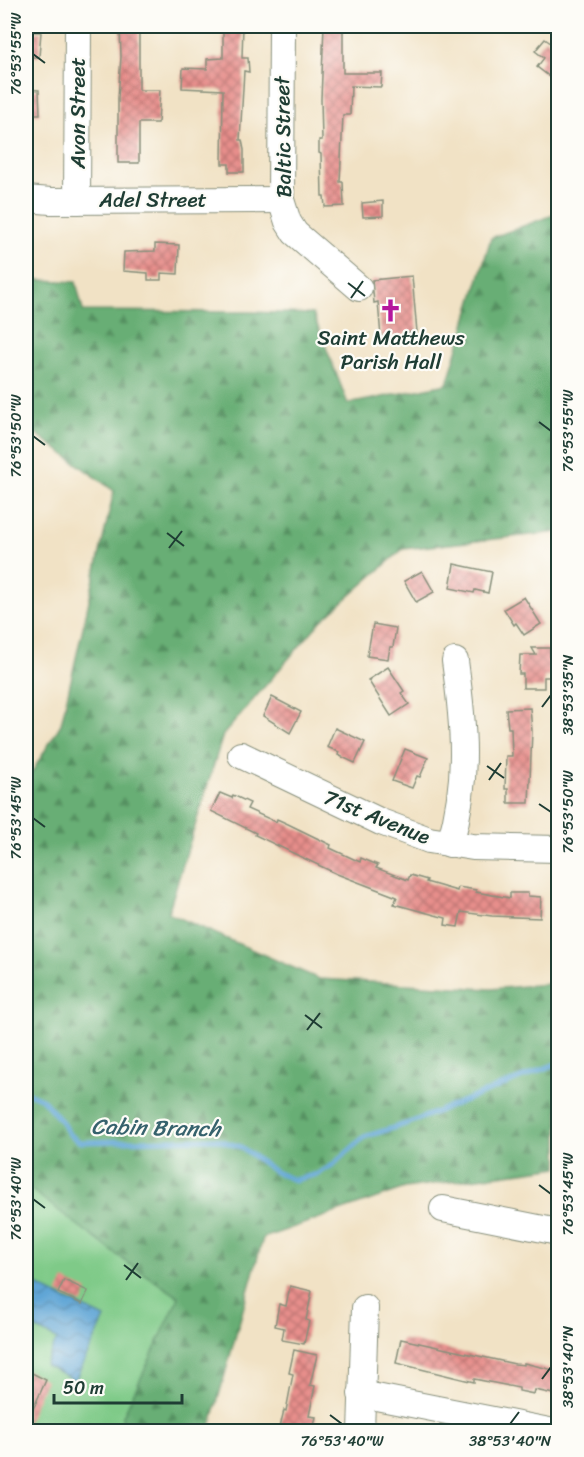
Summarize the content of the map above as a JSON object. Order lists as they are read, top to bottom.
{
  "streets": {
    "street": [
      "Avon Street",
      "Baltic Street",
      "Adel Street",
      "71st Avenue"
    ]
  },
  "crossings": [
    ["Avon Street", "Adel Street"],
    ["Baltic Street", "Adel Street"]
  ],
  "water": ["Cabin Branch"],
  "places": {
    "church": ["Saint Matthews Parish Hall"]
  },
  "scale_bar": "50 m",
  "coordinates": [
    "76°53'55\"W",
    "76°53'50\"W",
    "38°53'35\"N",
    "76°53'45\"W",
    "76°53'40\"W",
    "38°53'40\"N"
  ]
}
